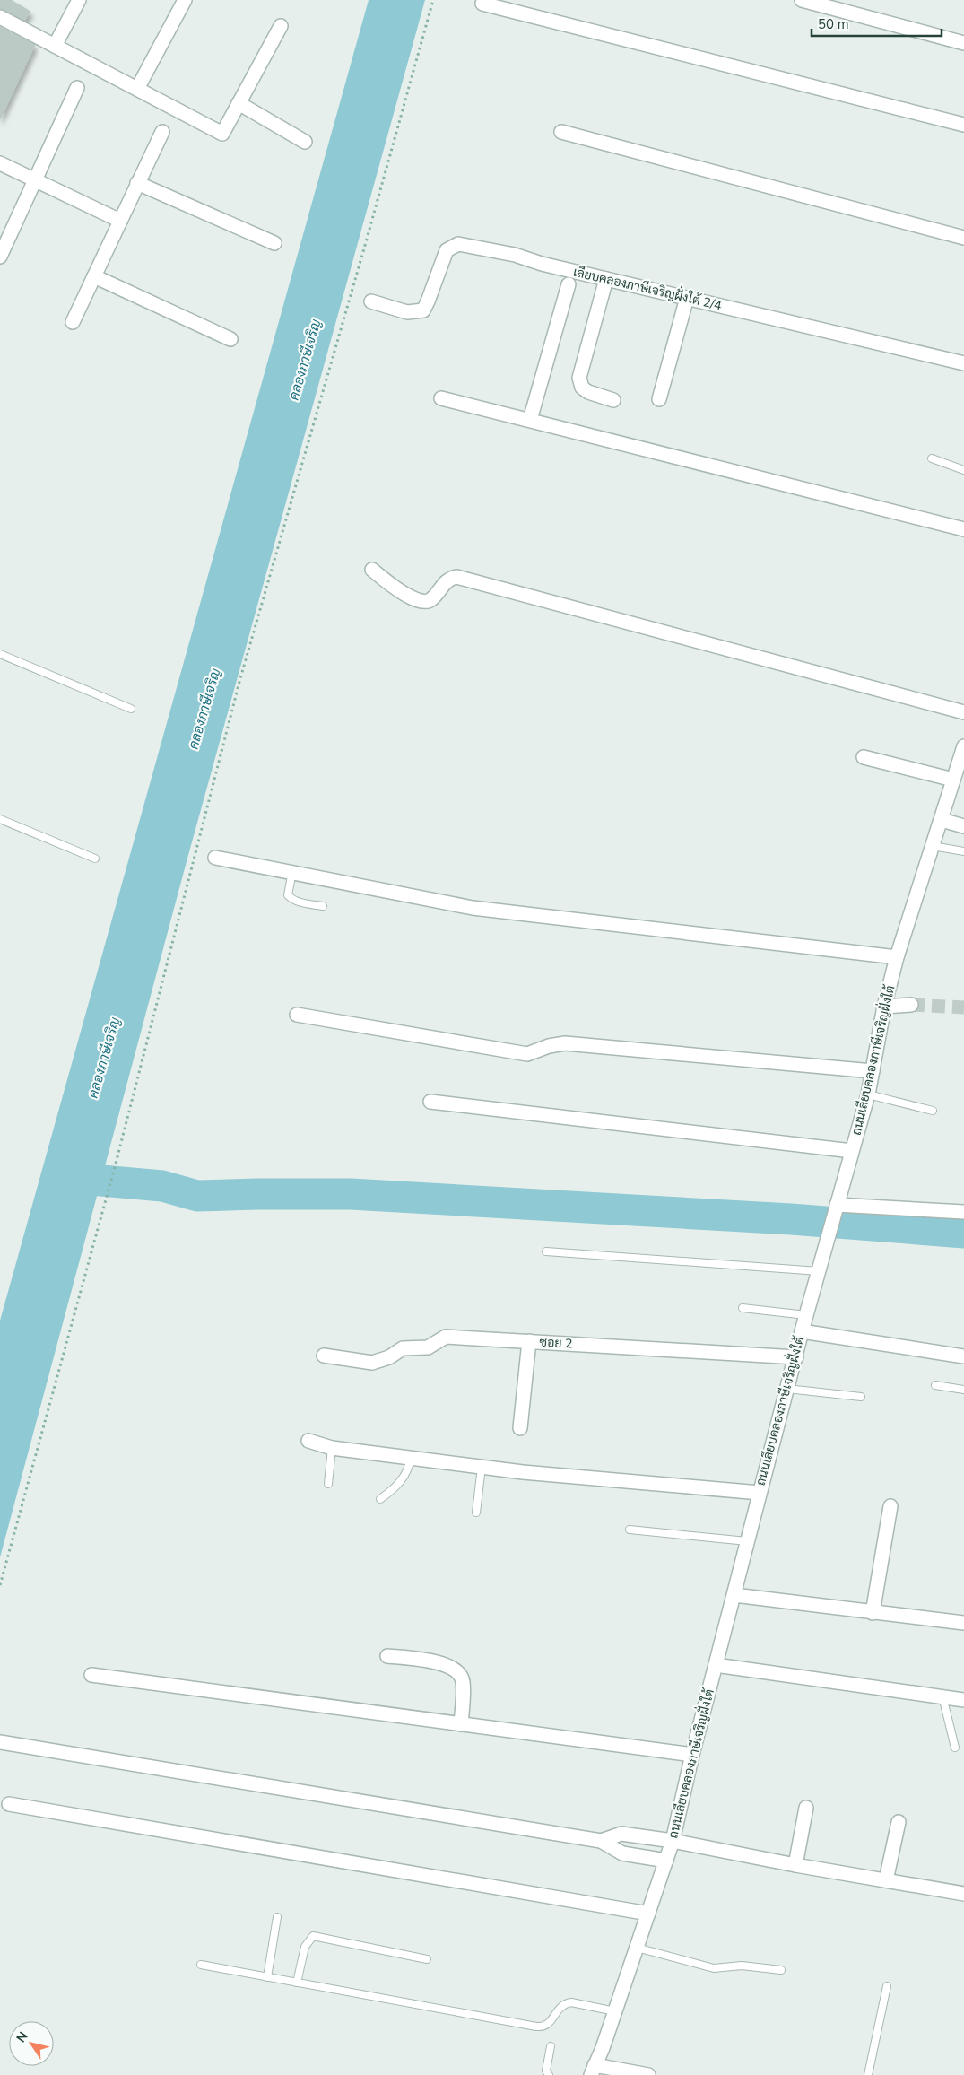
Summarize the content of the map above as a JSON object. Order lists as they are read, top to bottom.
{
  "streets": {
    "street": ["เลียบคลองภาษีเจริญฝั่งใต้ 2/4", "ถนนเลียบคลองภาษีเจริญฝั่งใต้", "ซอย 2"]
  },
  "crossings": [
    ["ถนนเลียบคลองภาษีเจริญฝั่งใต้", "ซอย 2"]
  ],
  "water": ["คลองภาษีเจริญ"],
  "scale_bar": "50 m",
  "north": "top left"
}
